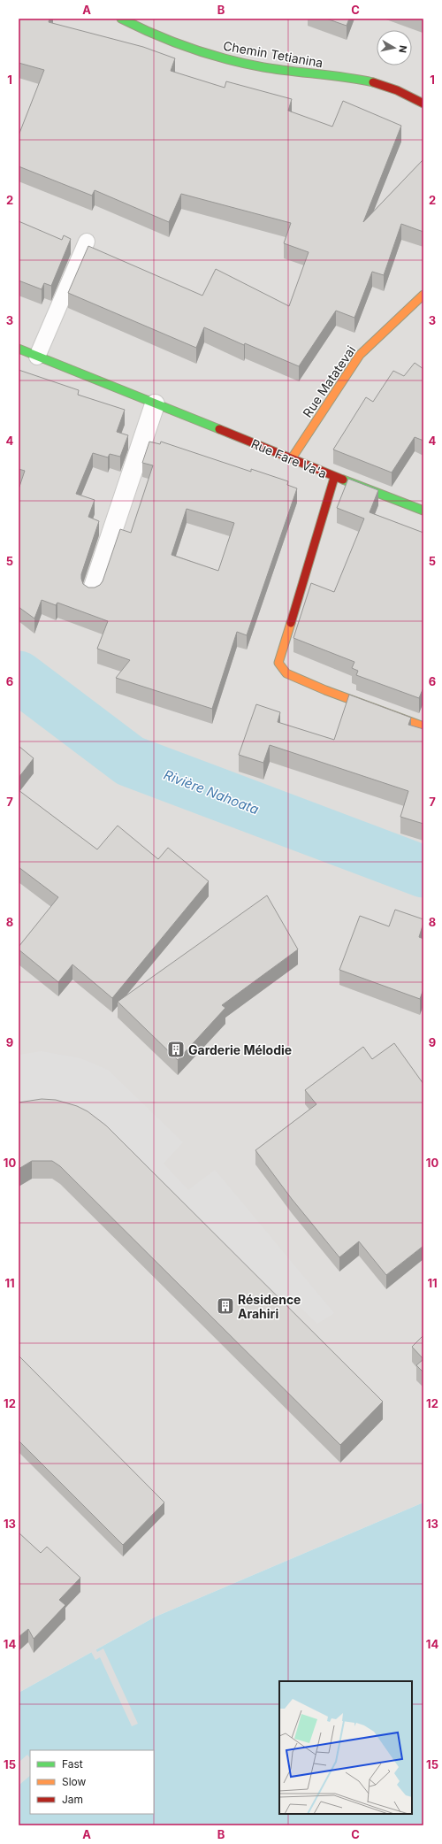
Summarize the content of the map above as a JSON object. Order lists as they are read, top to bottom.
{
  "streets": {
    "street": ["Chemin Tetianina", "Rue Matatevai", "Rue Fare Va'a"]
  },
  "crossings": [
    ["Rue Matatevai", "Rue Fare Va'a"]
  ],
  "water": ["Rivière Nahoata"],
  "places": {
    "building": ["Garderie Mélodie", "Résidence Arahiri"]
  },
  "legend": ["Fast", "Slow", "Jam"],
  "north": "right",
  "grid": {
    "columns": ["A", "B", "C"],
    "rows": [
      "1",
      "2",
      "3",
      "4",
      "5",
      "6",
      "7",
      "8",
      "9",
      "10",
      "11",
      "12",
      "13",
      "14",
      "15"
    ]
  }
}
